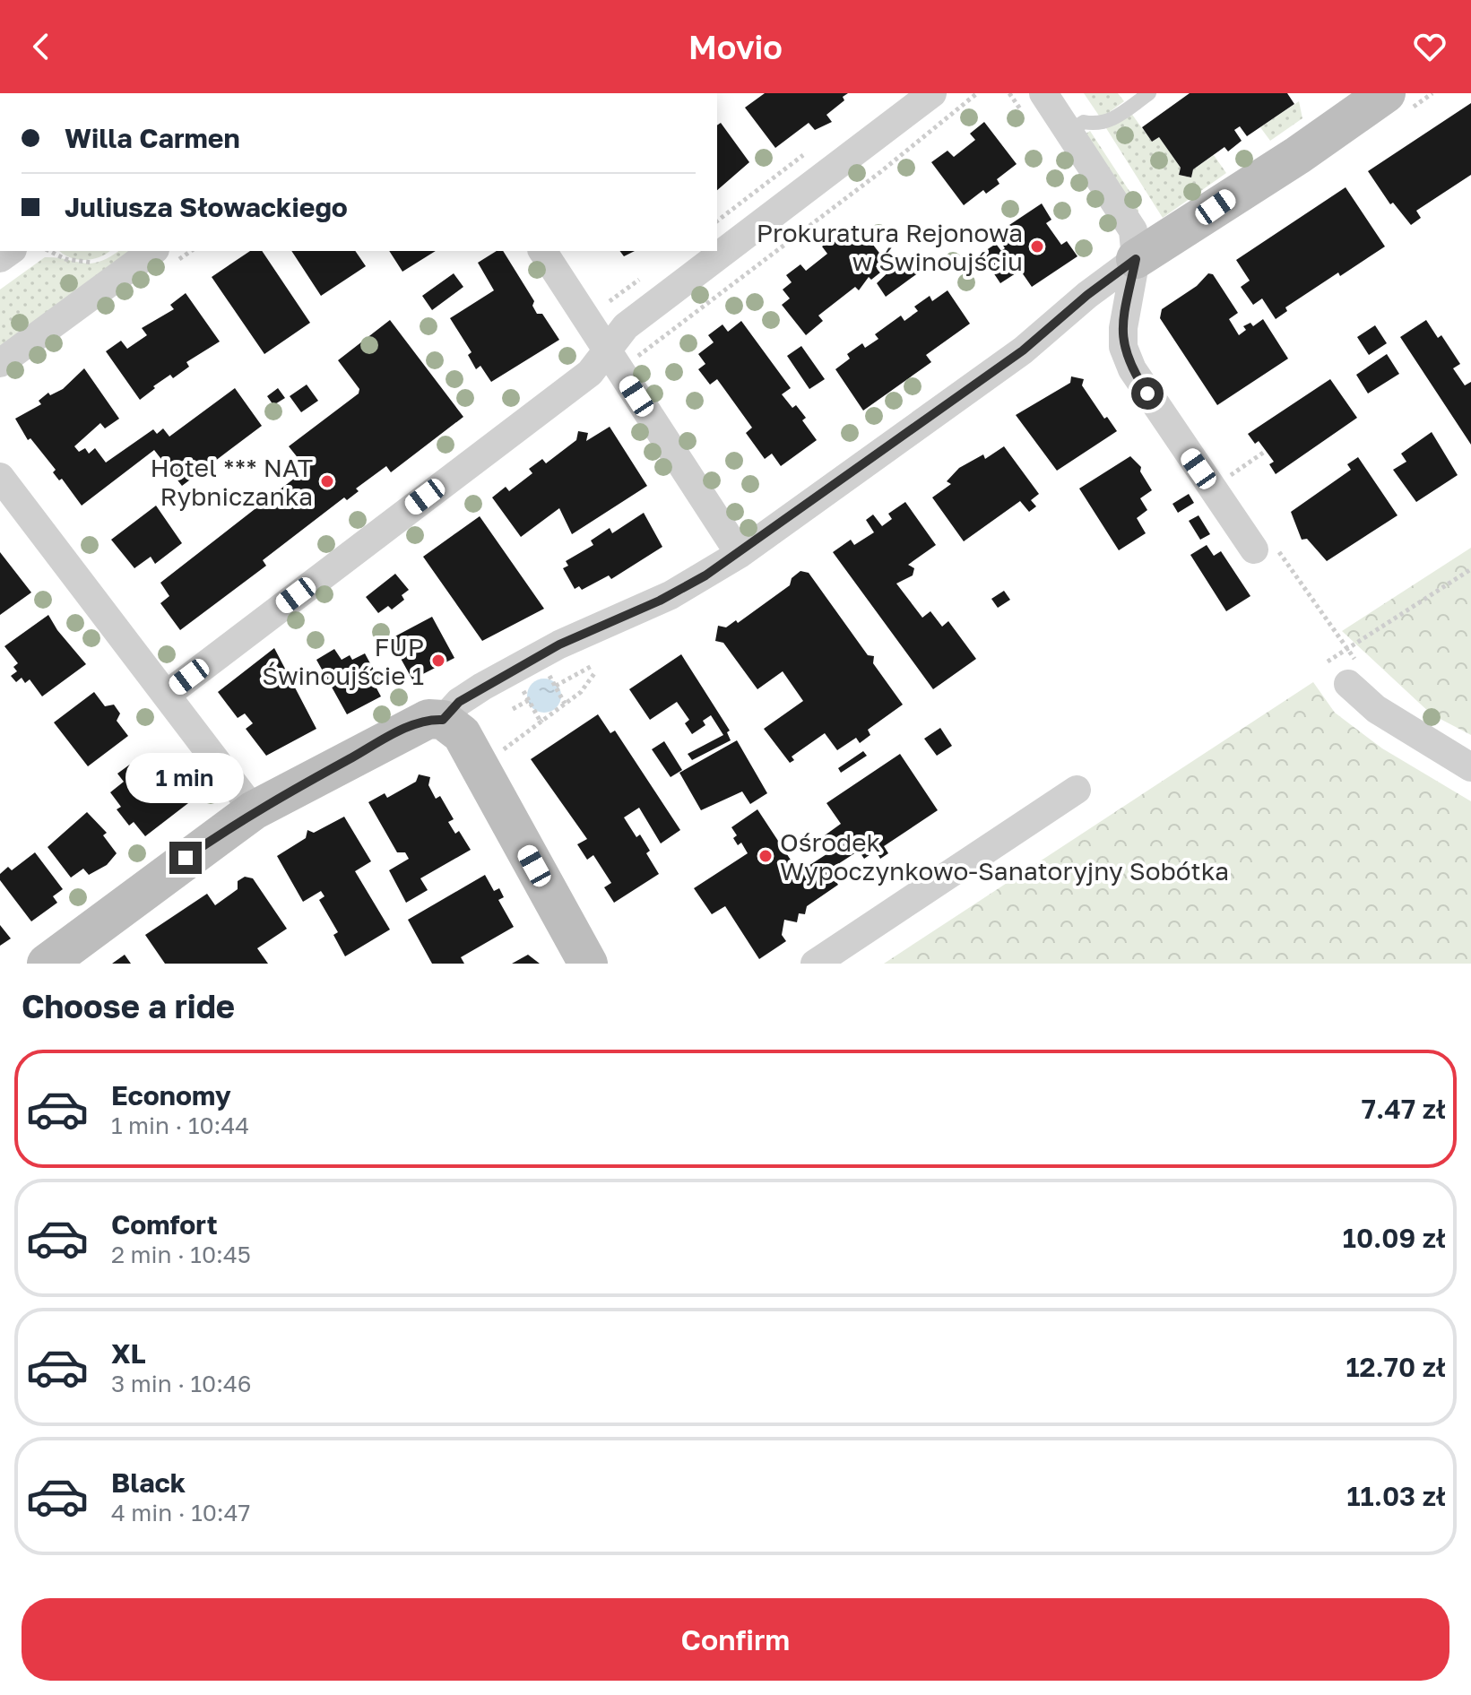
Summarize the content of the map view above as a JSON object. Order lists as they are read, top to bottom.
{
  "places": [
    "Prokuratura Rejonowa w Świnoujściu",
    "Hotel *** NAT Rybniczanka",
    "FUP Świnoujście 1",
    "Ośrodek Wypoczynkowo-Sanatoryjny Sobótka"
  ],
  "page": {
    "header": "Movio",
    "banner": ["Willa Carmen", "Juliusza Słowackiego"],
    "bubble": "1 min",
    "heading": "Choose a ride",
    "list": [
      {
        "name": "Economy",
        "note": "1 min · 10:44",
        "value": "7.47 zł"
      },
      {
        "name": "Comfort",
        "note": "2 min · 10:45",
        "value": "10.09 zł"
      },
      {
        "name": "XL",
        "note": "3 min · 10:46",
        "value": "12.70 zł"
      },
      {
        "name": "Black",
        "note": "4 min · 10:47",
        "value": "11.03 zł"
      }
    ],
    "buttons": "Confirm"
  }
}
